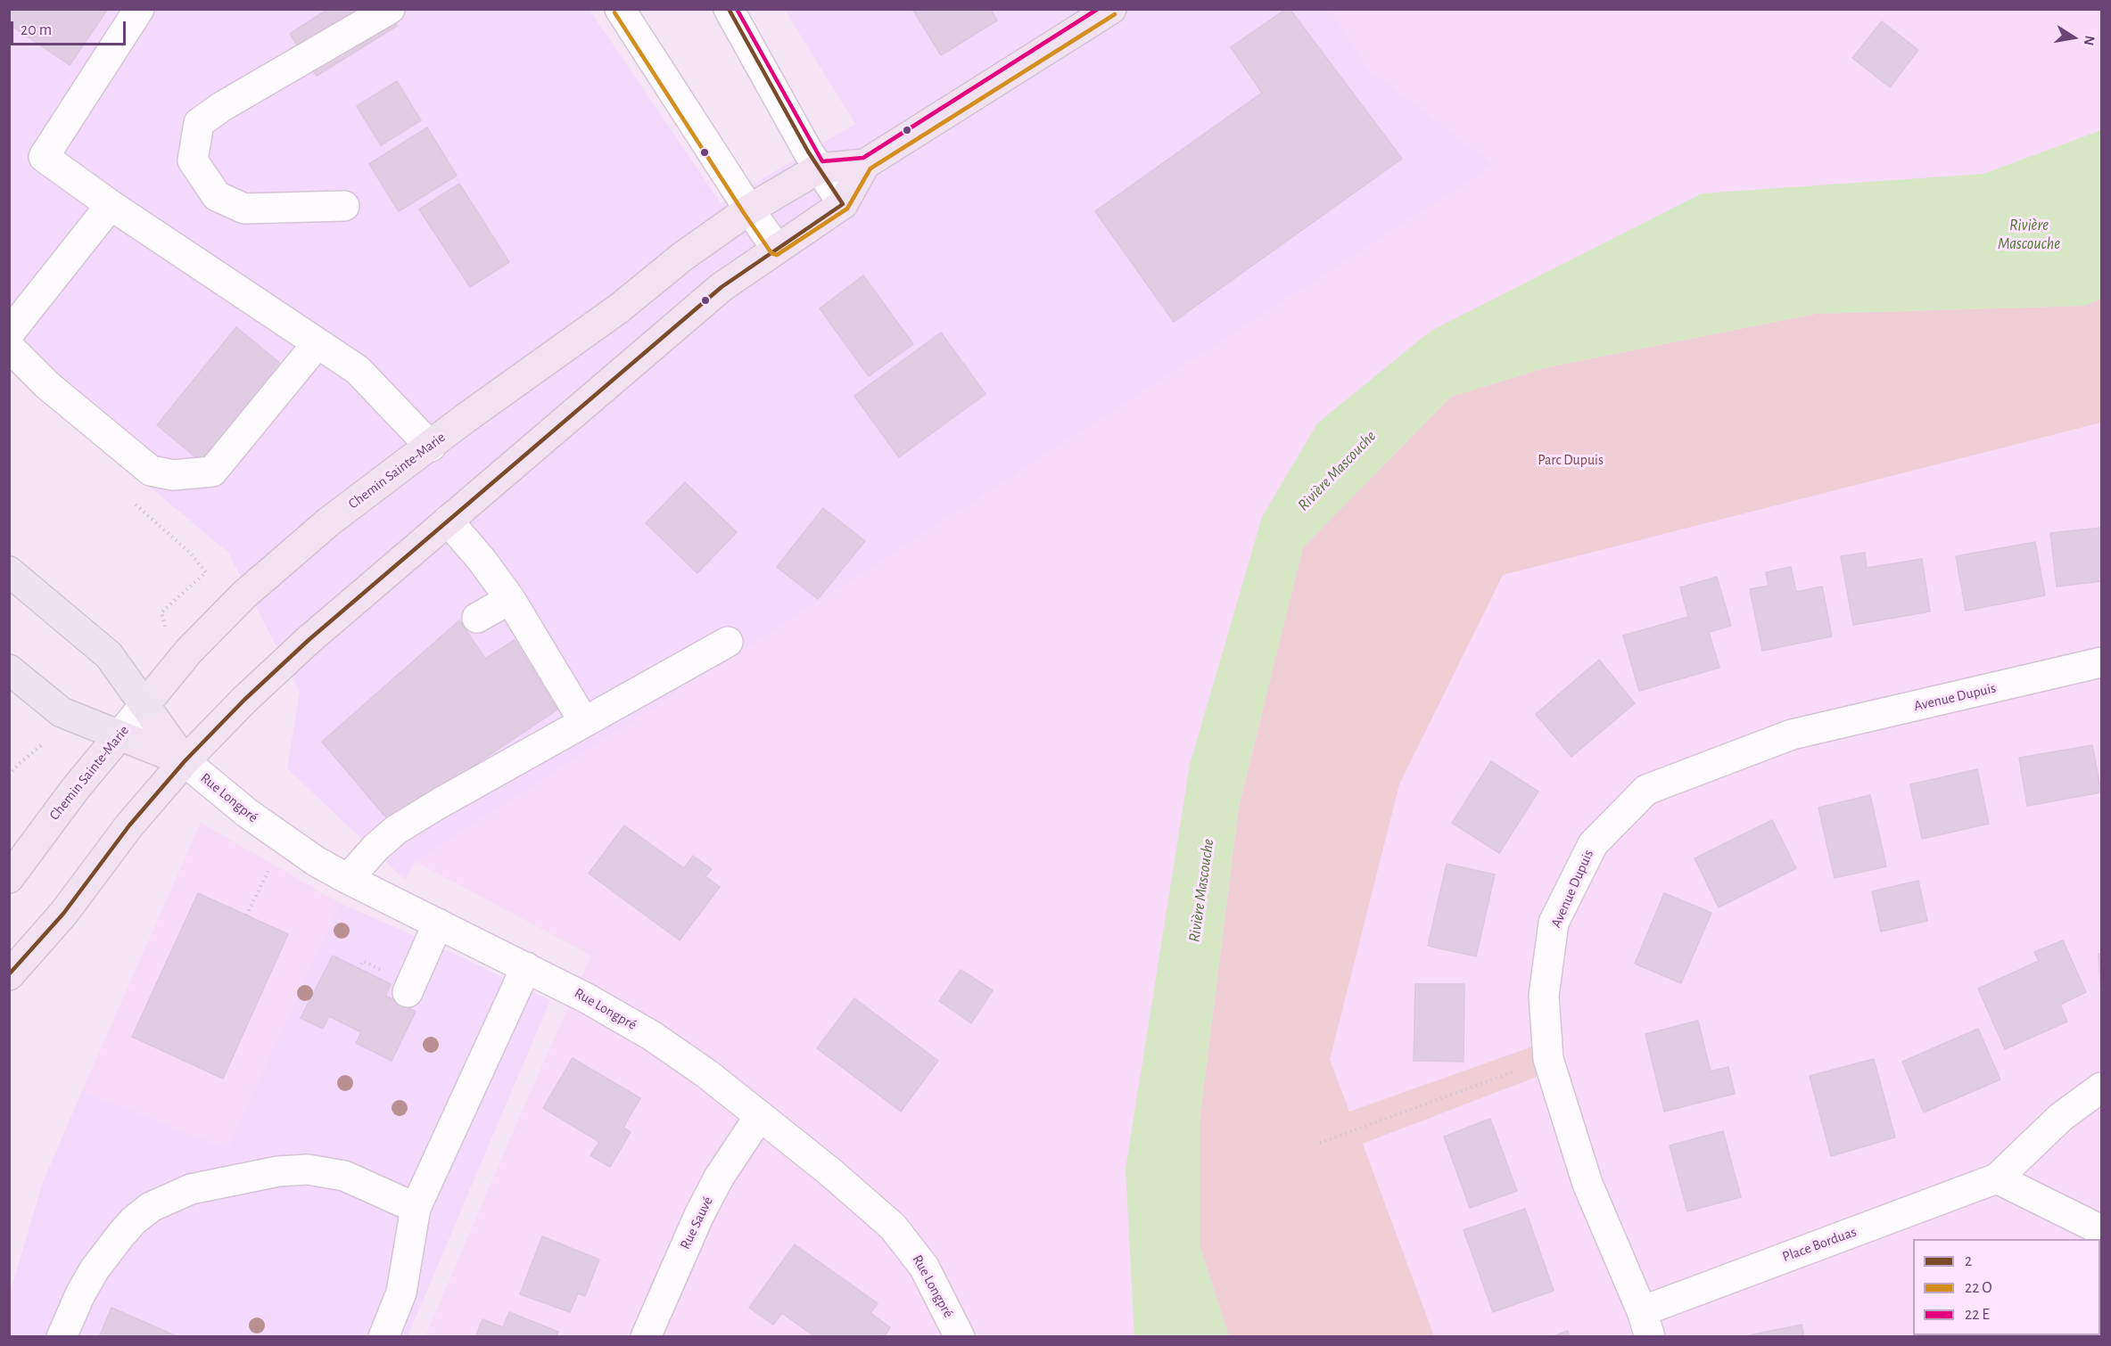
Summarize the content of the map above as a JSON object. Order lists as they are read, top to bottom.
{
  "streets": {
    "main road": ["Chemin Sainte-Marie", "Rue Longpré"],
    "street": ["Avenue Dupuis", "Rue Sauvé", "Place Borduas"]
  },
  "crossings": [
    ["Chemin Sainte-Marie", "Rue Longpré"],
    ["Avenue Dupuis", "Place Borduas"],
    ["Rue Longpré", "Rue Sauvé"]
  ],
  "water": ["Rivière Mascouche"],
  "parks": ["Parc Dupuis"],
  "lines": ["transit line 2"],
  "legend": ["2", "22 O", "22 E"],
  "scale_bar": "20 m",
  "north": "right"
}
